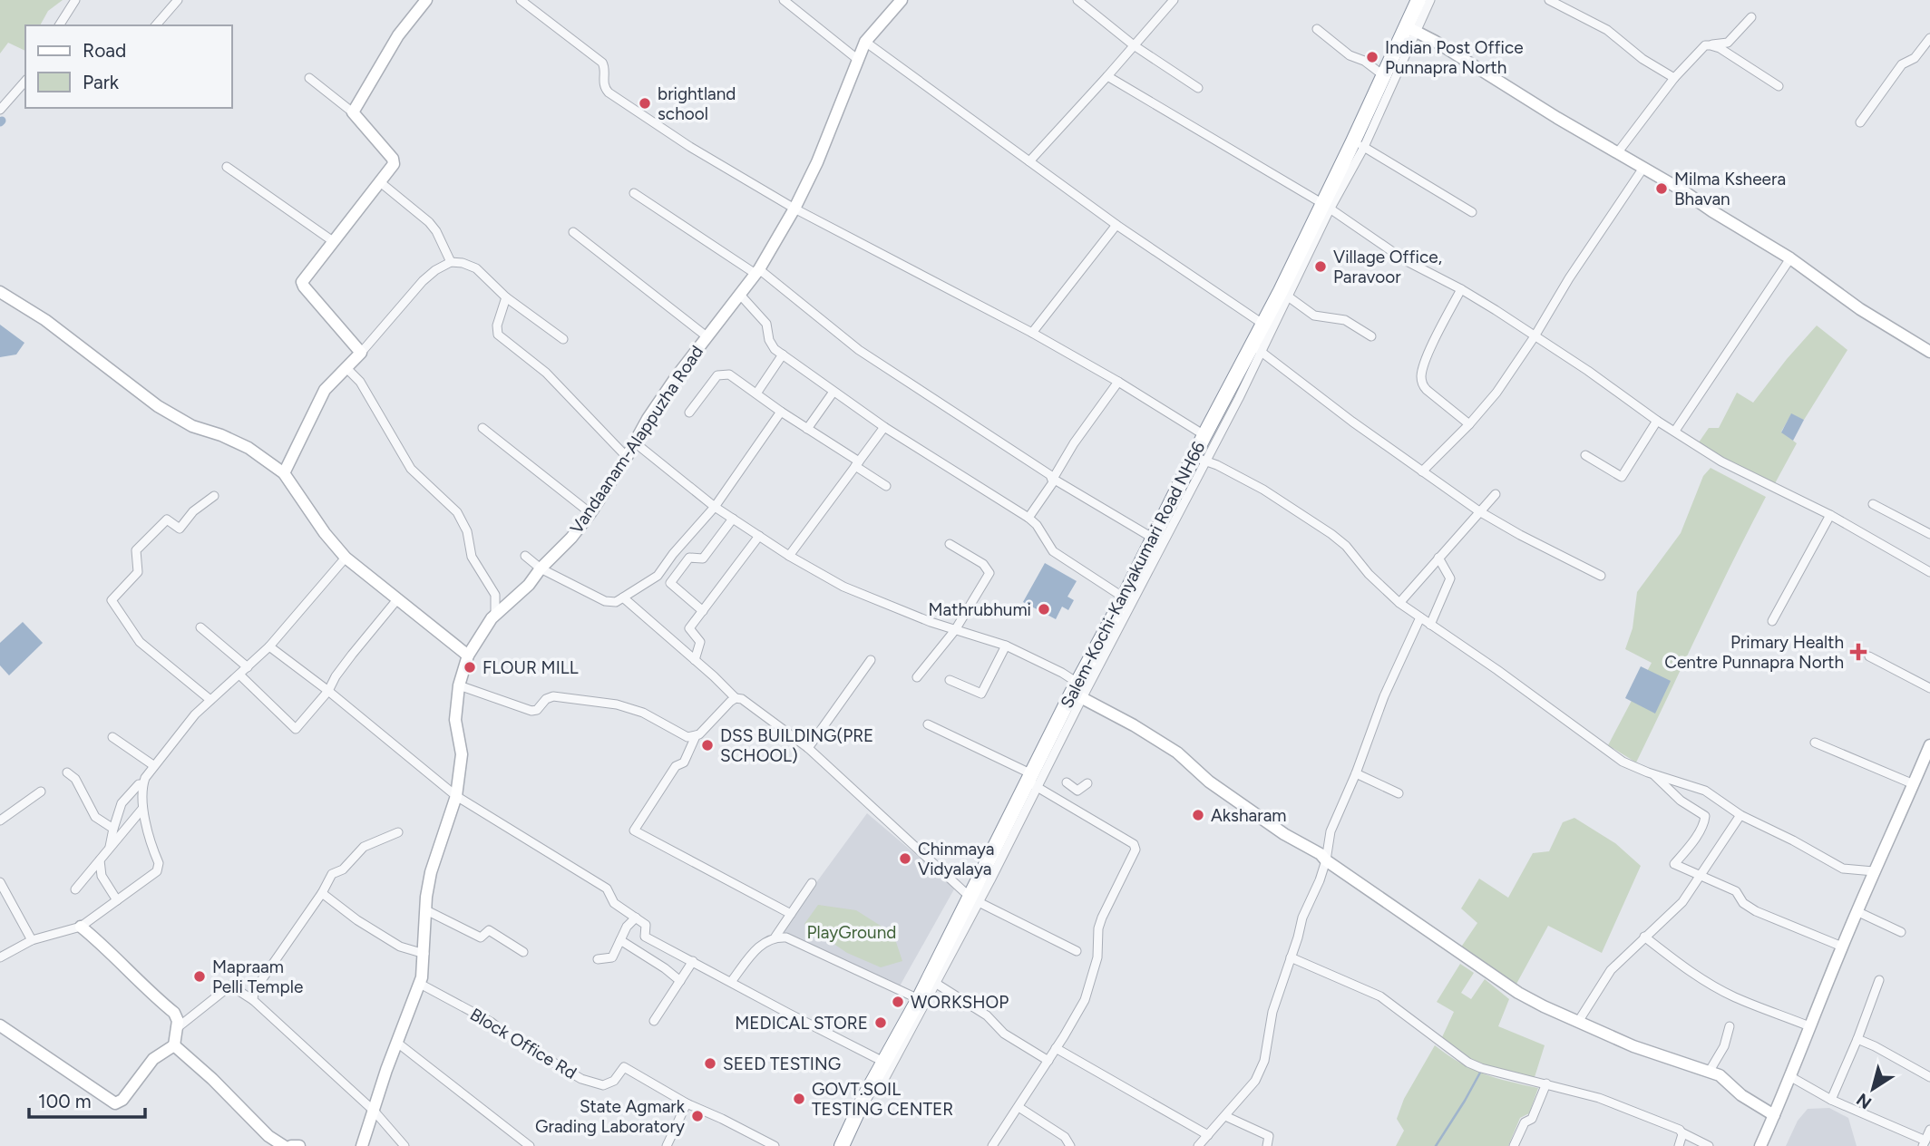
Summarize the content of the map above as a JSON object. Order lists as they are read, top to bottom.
{
  "streets": {
    "highway": ["Salem-Kochi-Kanyakumari Road NH66"],
    "main road": ["Vandaanam-Alappuzha Road"],
    "street": ["Block Office Rd"]
  },
  "crossings": [
    ["Vandaanam-Alappuzha Road", "Block Office Rd"]
  ],
  "parks": ["PlayGround"],
  "places": {
    "other": [
      "Indian Post Office Punnapra North",
      "brightland school",
      "Milma Ksheera Bhavan",
      "Village Office, Paravoor",
      "Mathrubhumi",
      "FLOUR MILL",
      "DSS BUILDING(PRE SCHOOL)",
      "Aksharam",
      "Chinmaya Vidyalaya",
      "Mapraam Pelli Temple",
      "WORKSHOP",
      "MEDICAL STORE",
      "SEED TESTING",
      "GOVT.SOIL TESTING CENTER",
      "State Agmark Grading Laboratory"
    ],
    "health": ["Primary Health Centre Punnapra North"]
  },
  "legend": ["Road", "Park"],
  "scale_bar": "100 m",
  "north": "bottom left"
}
